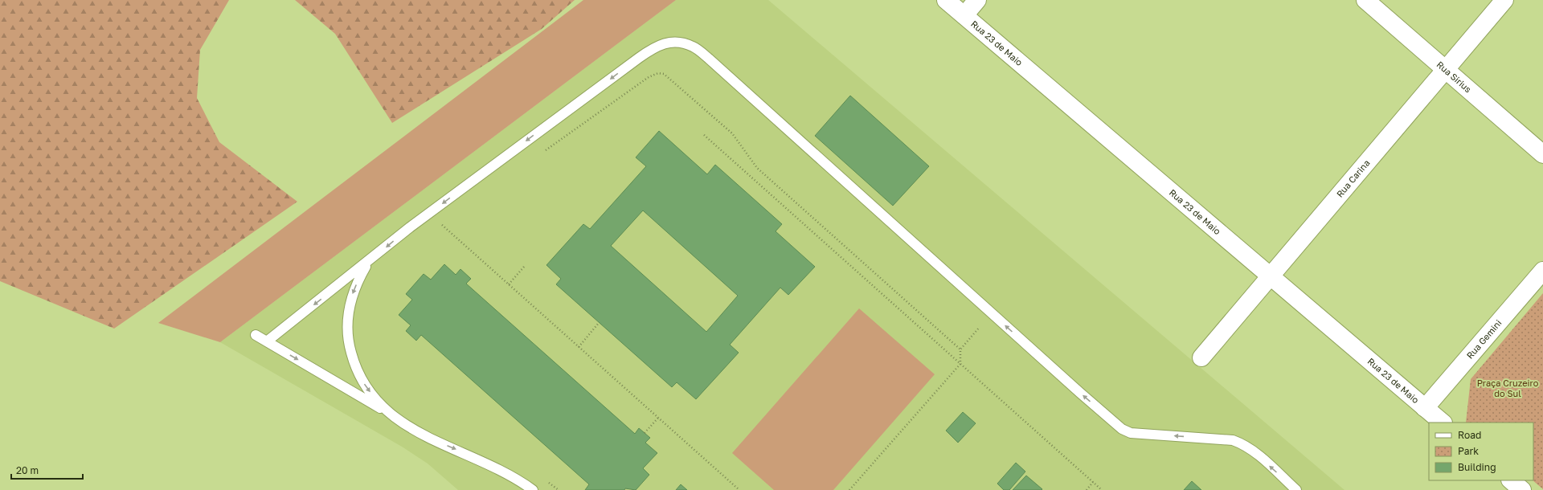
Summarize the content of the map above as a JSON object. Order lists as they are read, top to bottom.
{
  "streets": {
    "street": [
      "Rua 23 de Maio",
      "Rua Sirius",
      "Rua Carina",
      "Rua Gemini"
    ]
  },
  "crossings": [
    ["Rua 23 de Maio", "Rua Carina"],
    ["Rua 23 de Maio", "Rua Gemini"],
    ["Rua Sirius", "Rua Carina"]
  ],
  "parks": ["Praça Cruzeiro do Sul"],
  "legend": ["Road", "Park", "Building"],
  "scale_bar": "20 m"
}
